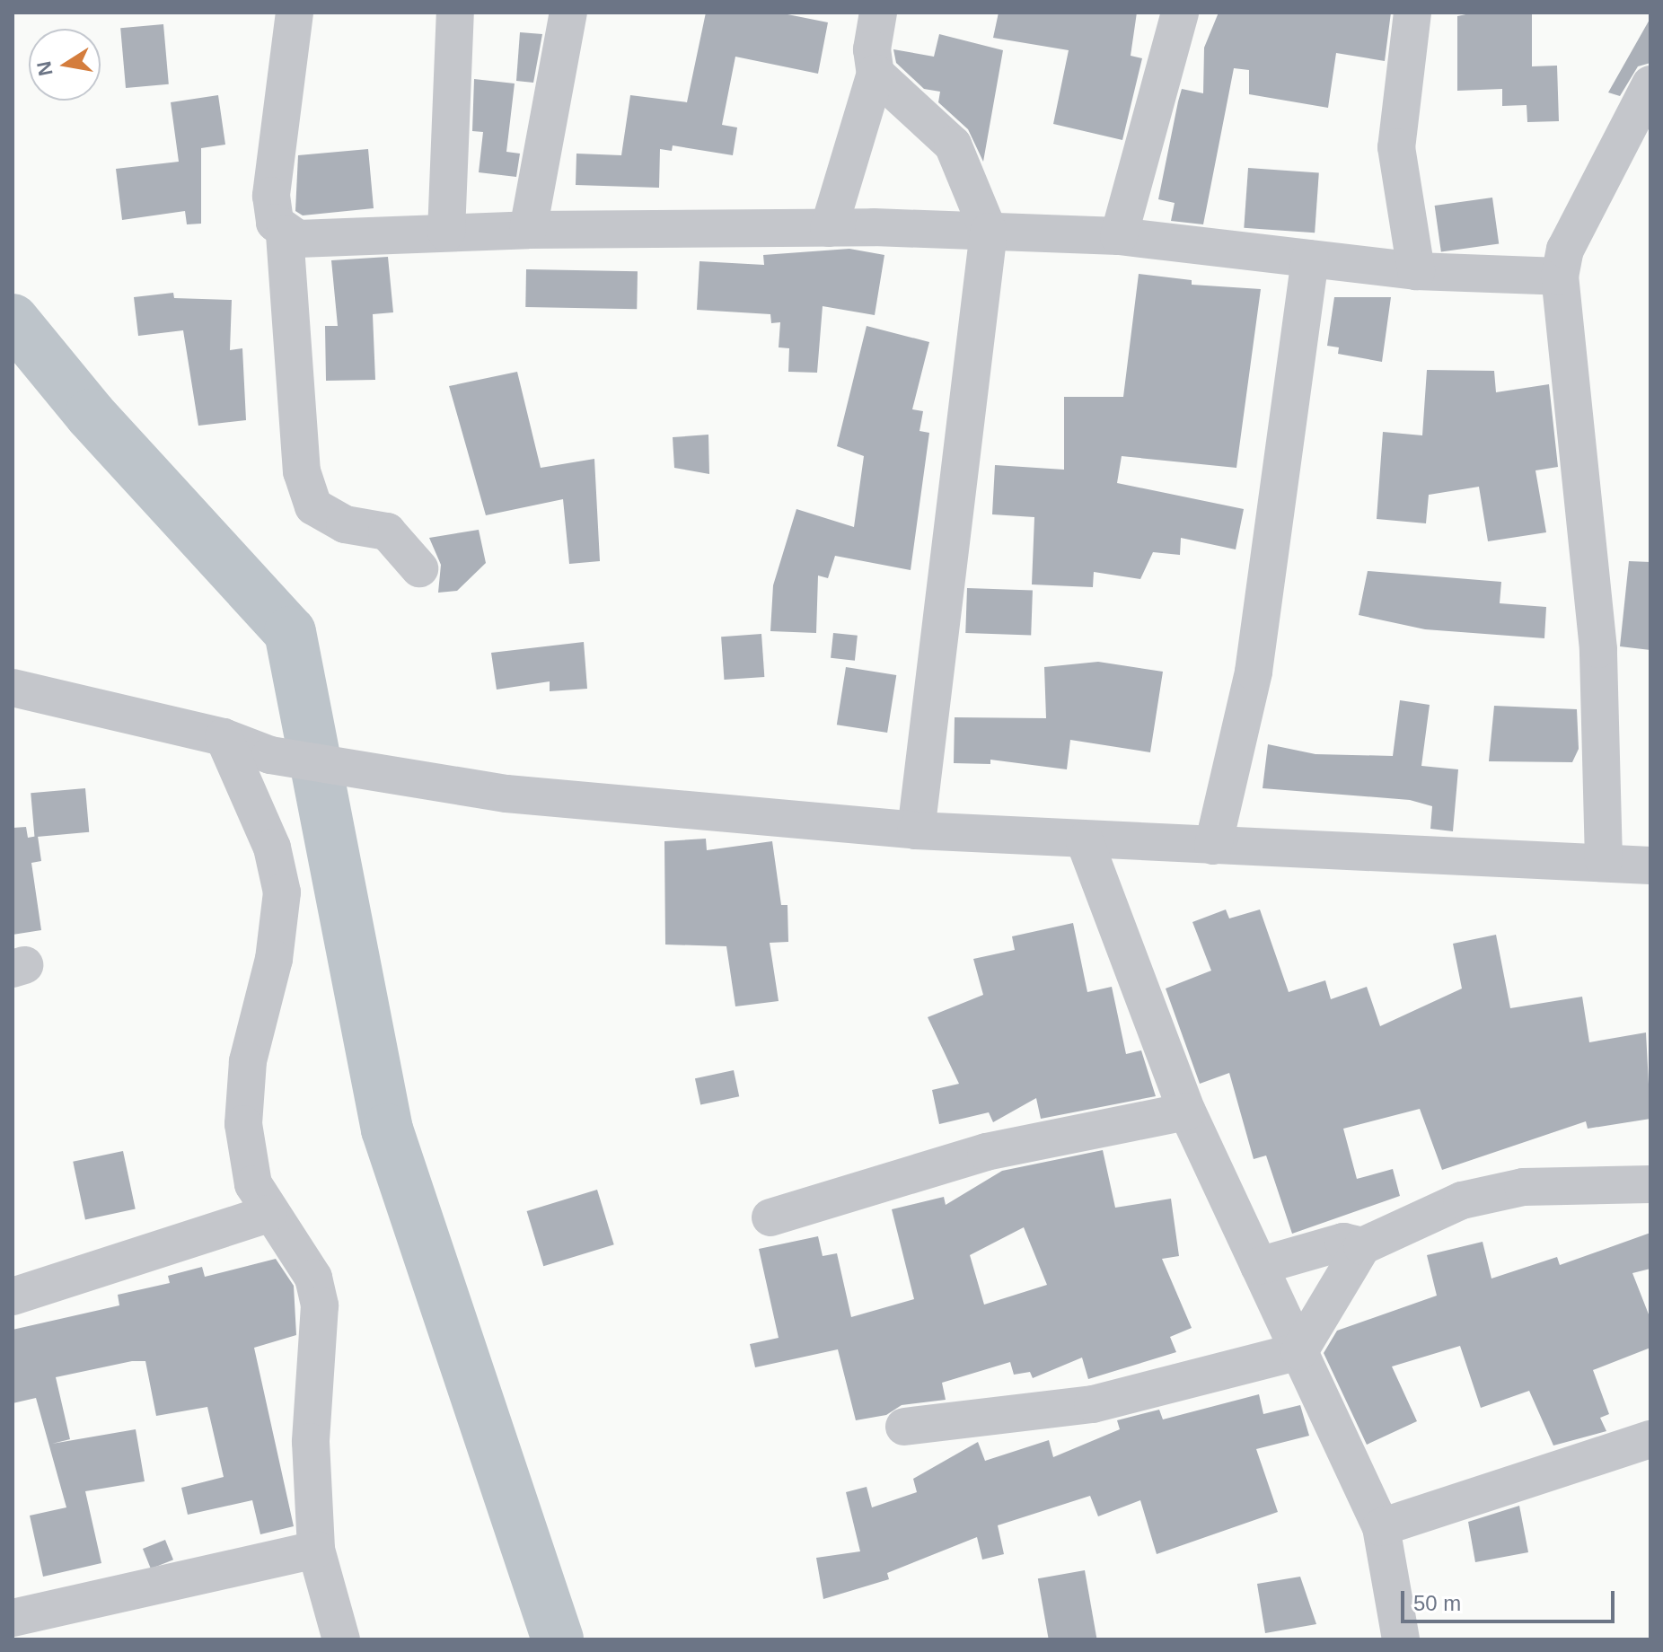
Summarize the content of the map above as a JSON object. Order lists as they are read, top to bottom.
{
  "scale_bar": "50 m",
  "north": "left"
}
